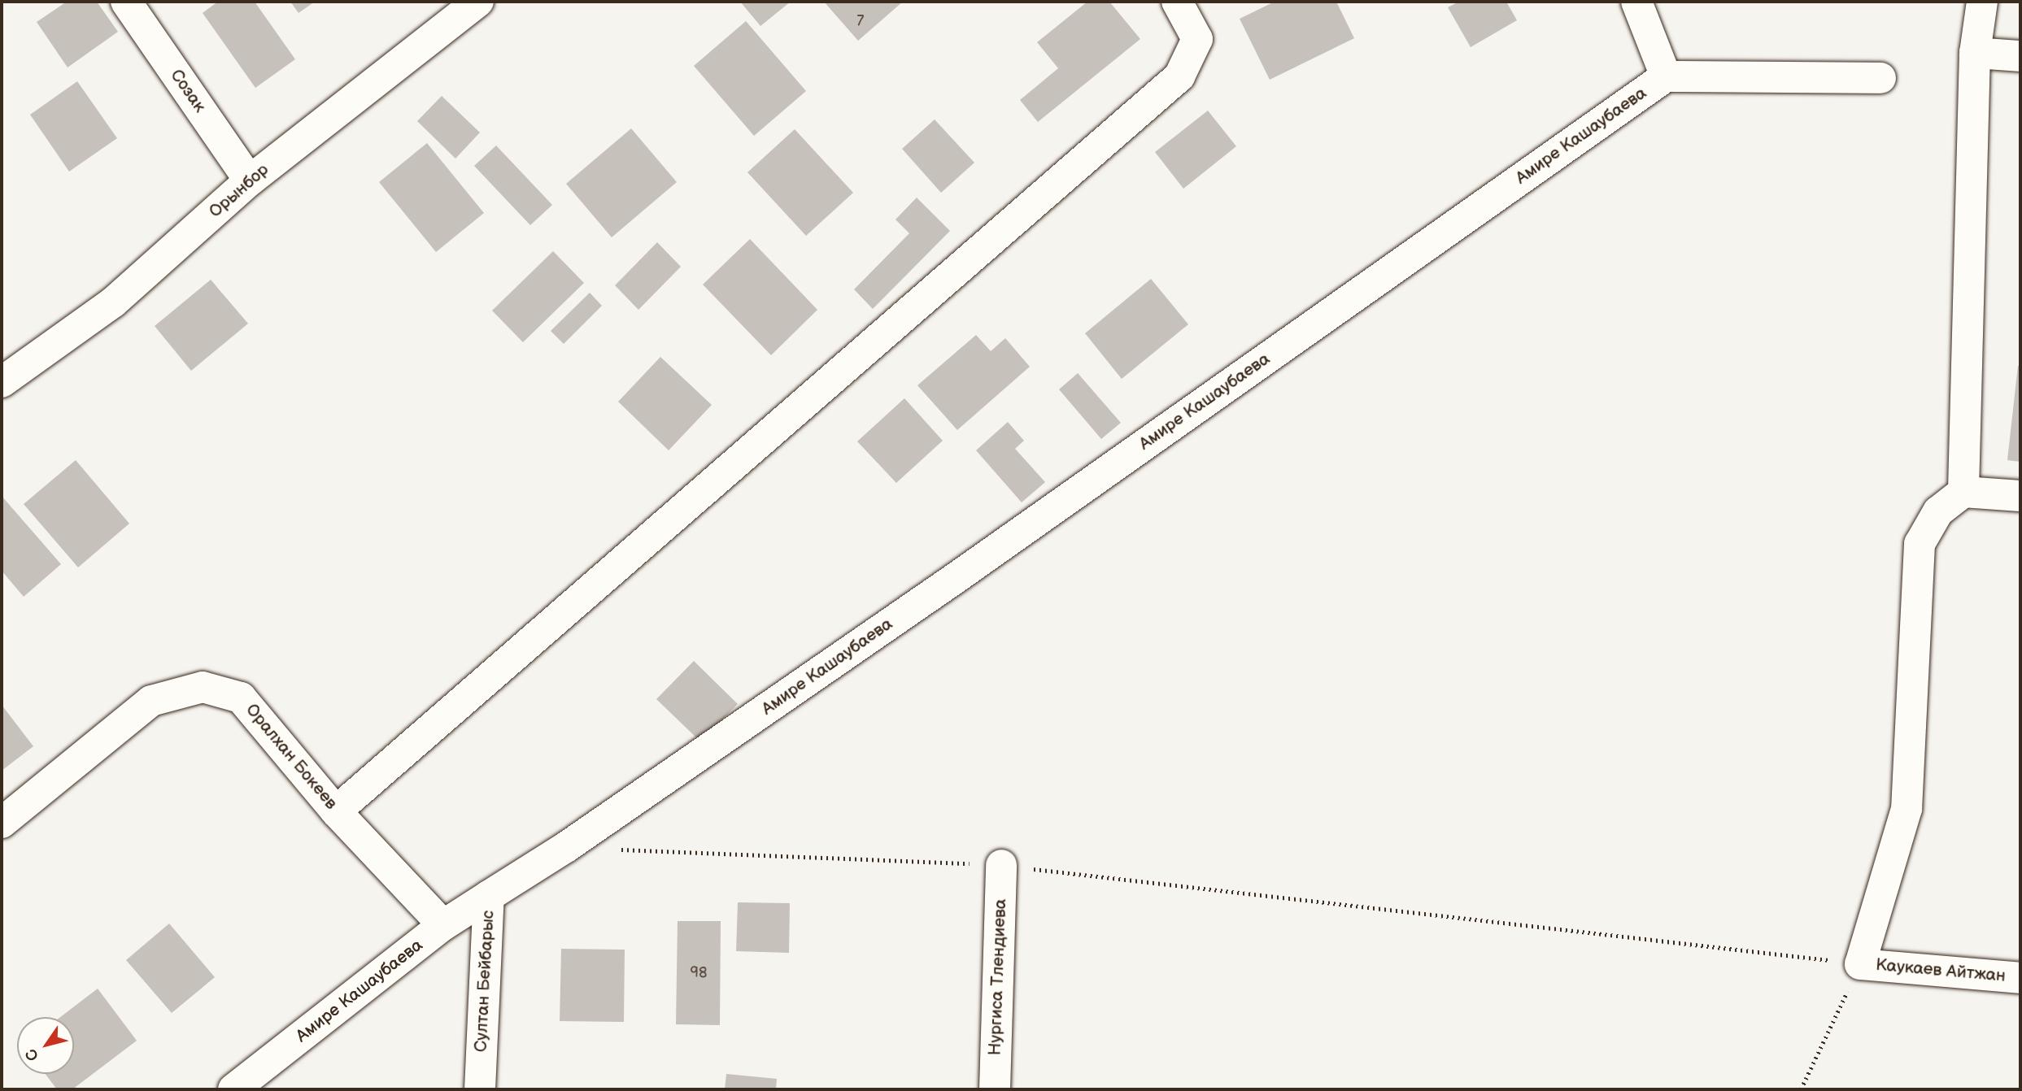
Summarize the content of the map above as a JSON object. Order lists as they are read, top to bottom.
{
  "streets": {
    "street": [
      "Созак",
      "Амире Кашаубаева",
      "Орынбор",
      "Оралхан Бокеев",
      "Каукаев Айтжан",
      "Нургиса Тлендиева",
      "Султан Бейбарыс"
    ]
  },
  "crossings": [
    ["Созак", "Орынбор"],
    ["Амире Кашаубаева", "Оралхан Бокеев"],
    ["Амире Кашаубаева", "Султан Бейбарыс"]
  ],
  "house_numbers": ["7", "98"],
  "north": "bottom left"
}
